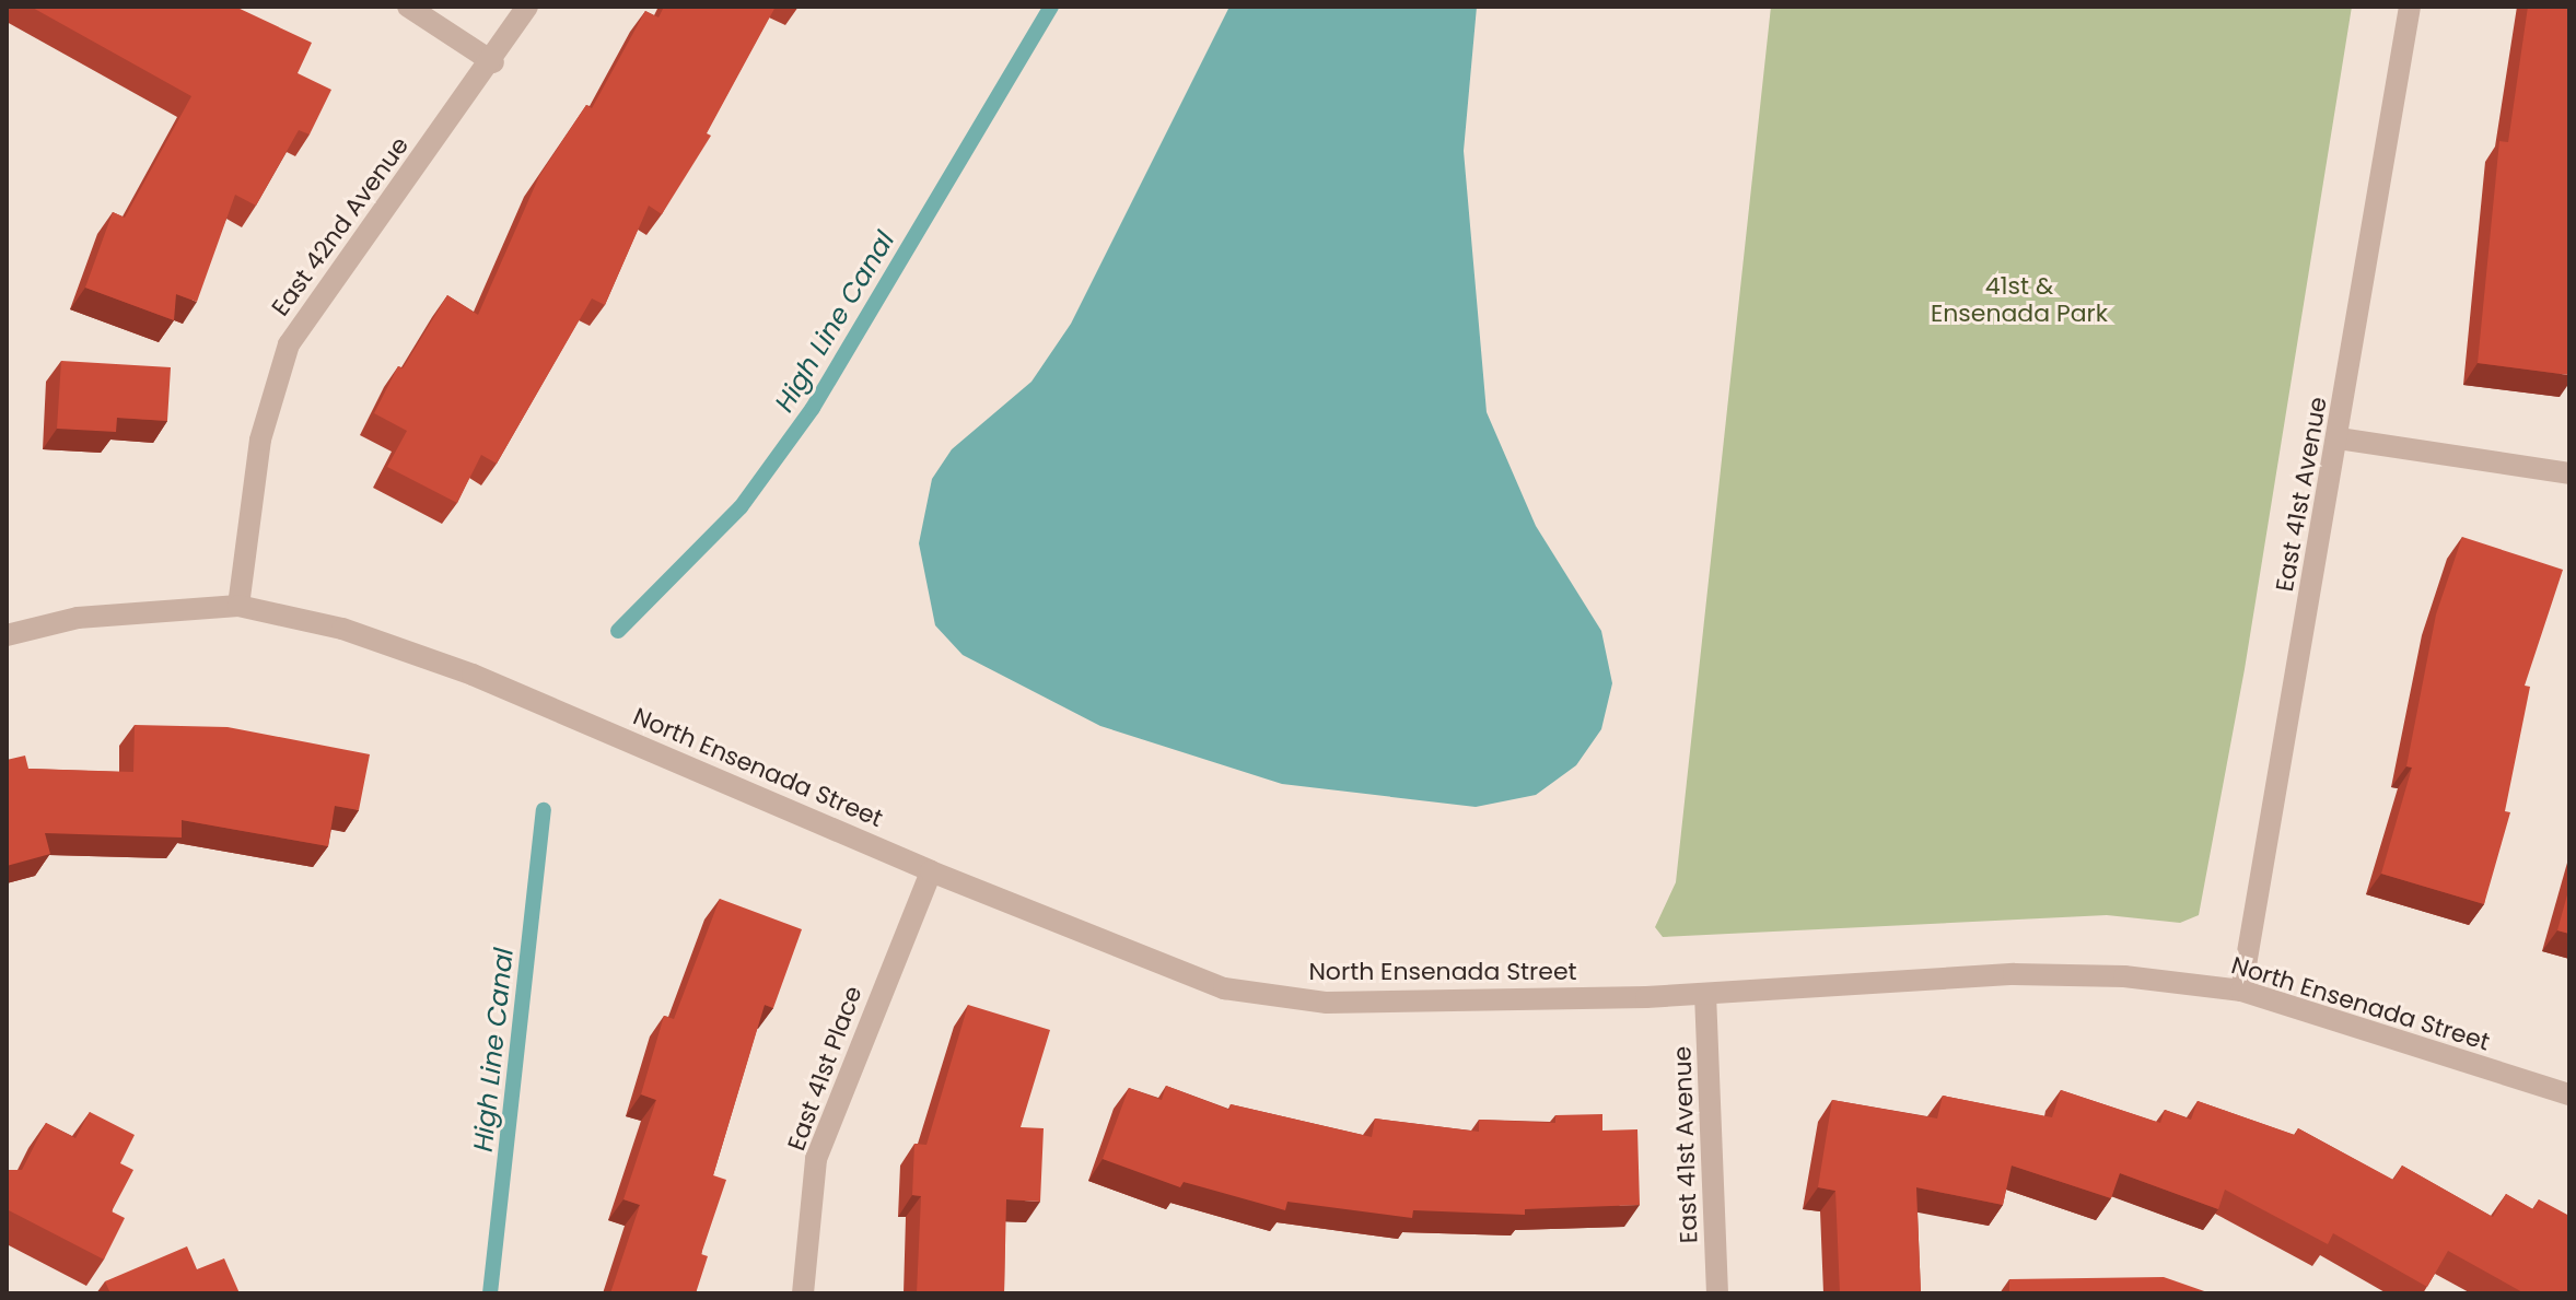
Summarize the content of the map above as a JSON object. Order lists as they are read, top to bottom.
{
  "streets": {
    "street": [
      "East 42nd Avenue",
      "East 41st Avenue",
      "North Ensenada Street",
      "East 41st Place"
    ]
  },
  "crossings": [
    ["East 42nd Avenue", "North Ensenada Street"],
    ["East 41st Avenue", "North Ensenada Street"],
    ["North Ensenada Street", "East 41st Place"]
  ],
  "water": ["High Line Canal"],
  "parks": ["41st & Ensenada Park"]
}
